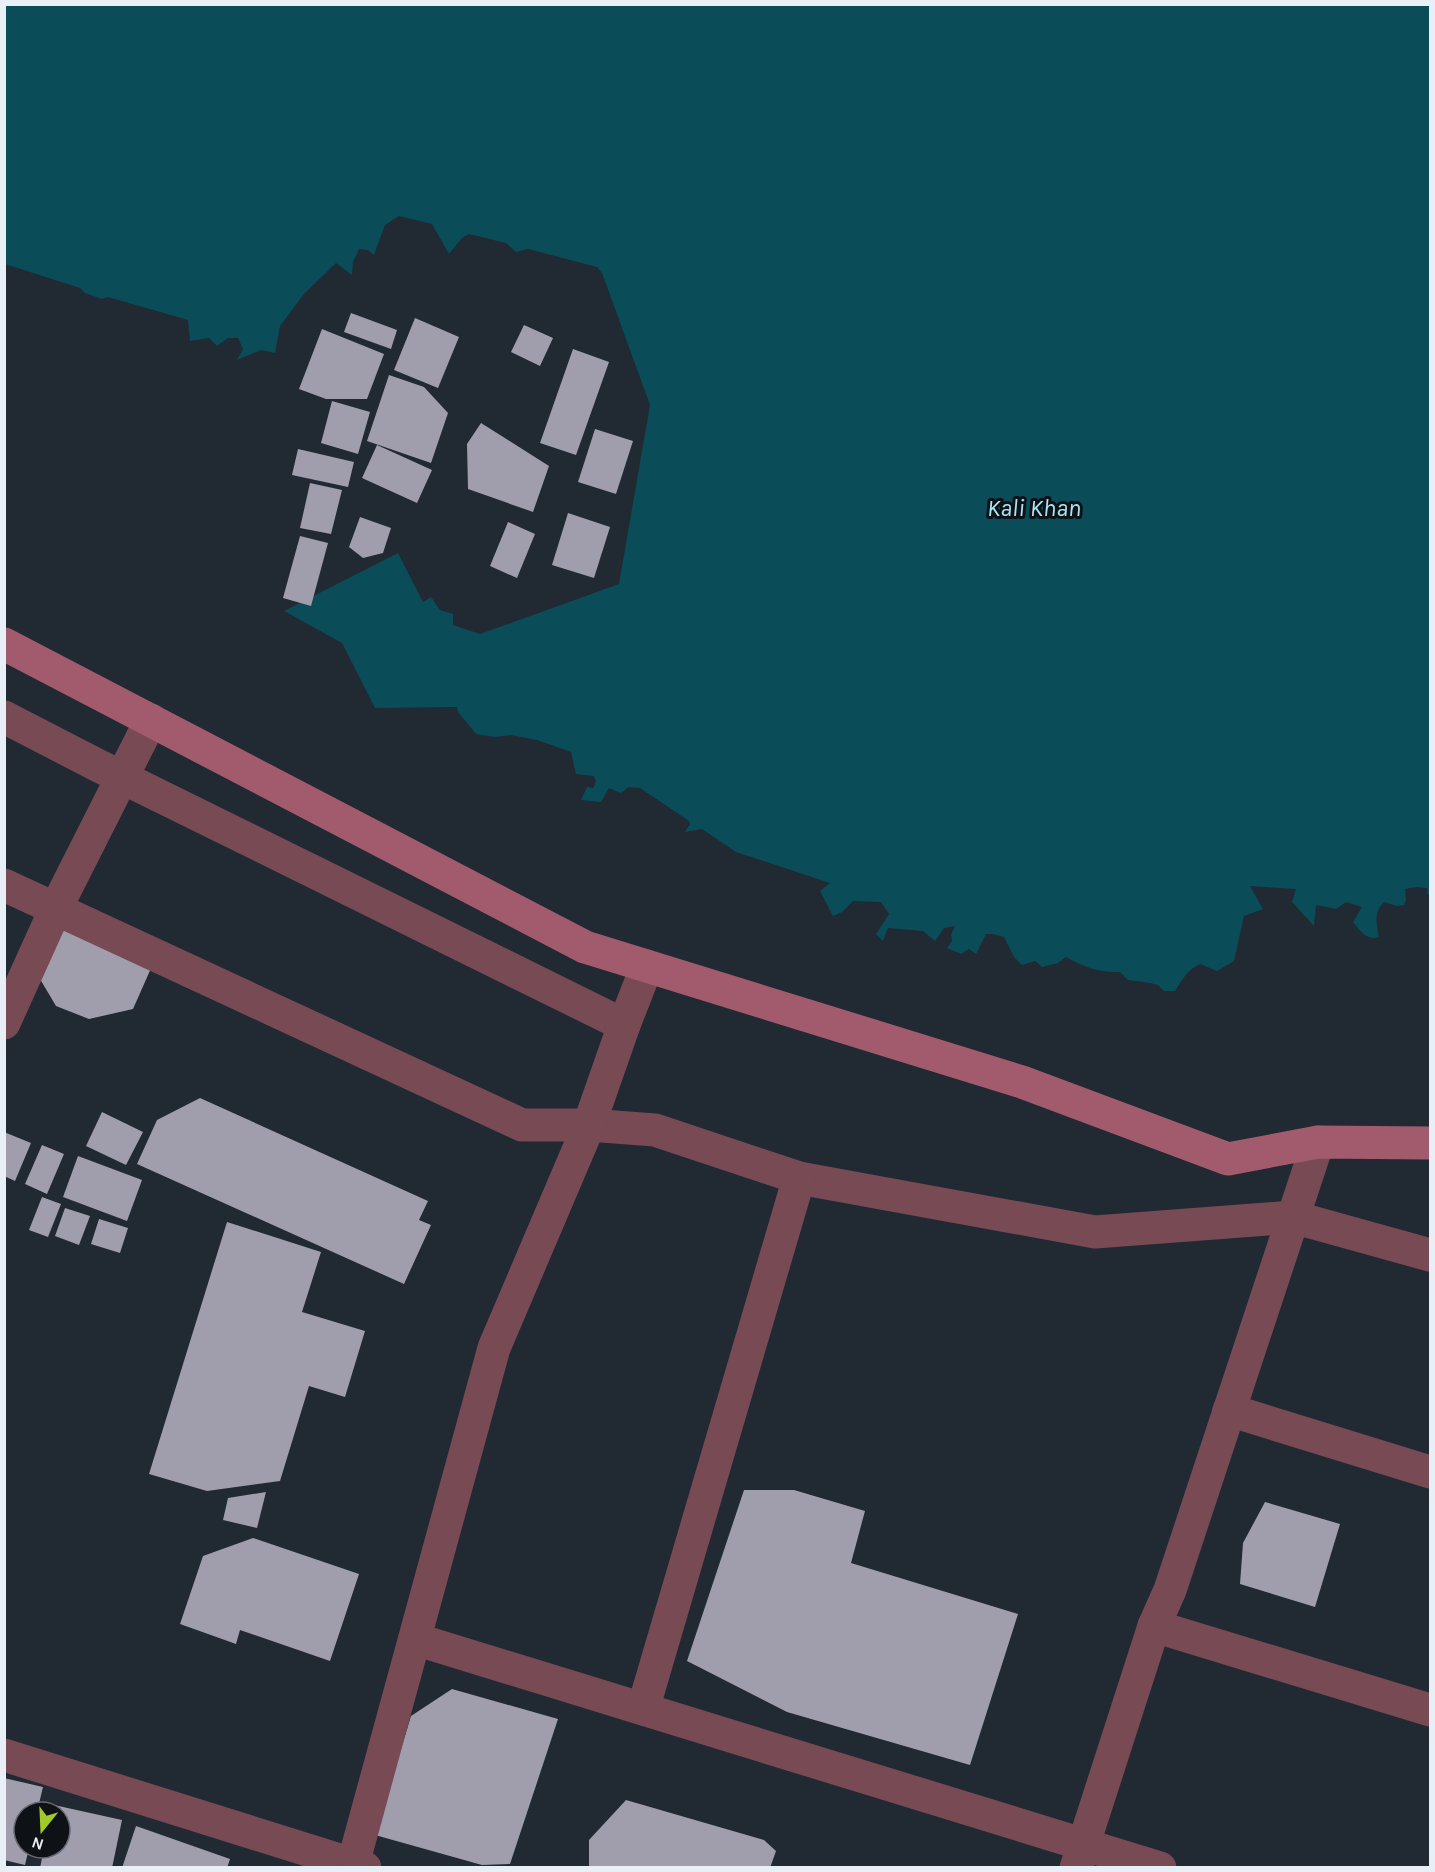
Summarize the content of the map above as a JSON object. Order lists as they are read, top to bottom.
{
  "water": ["Kali Khan"],
  "north": "bottom"
}
